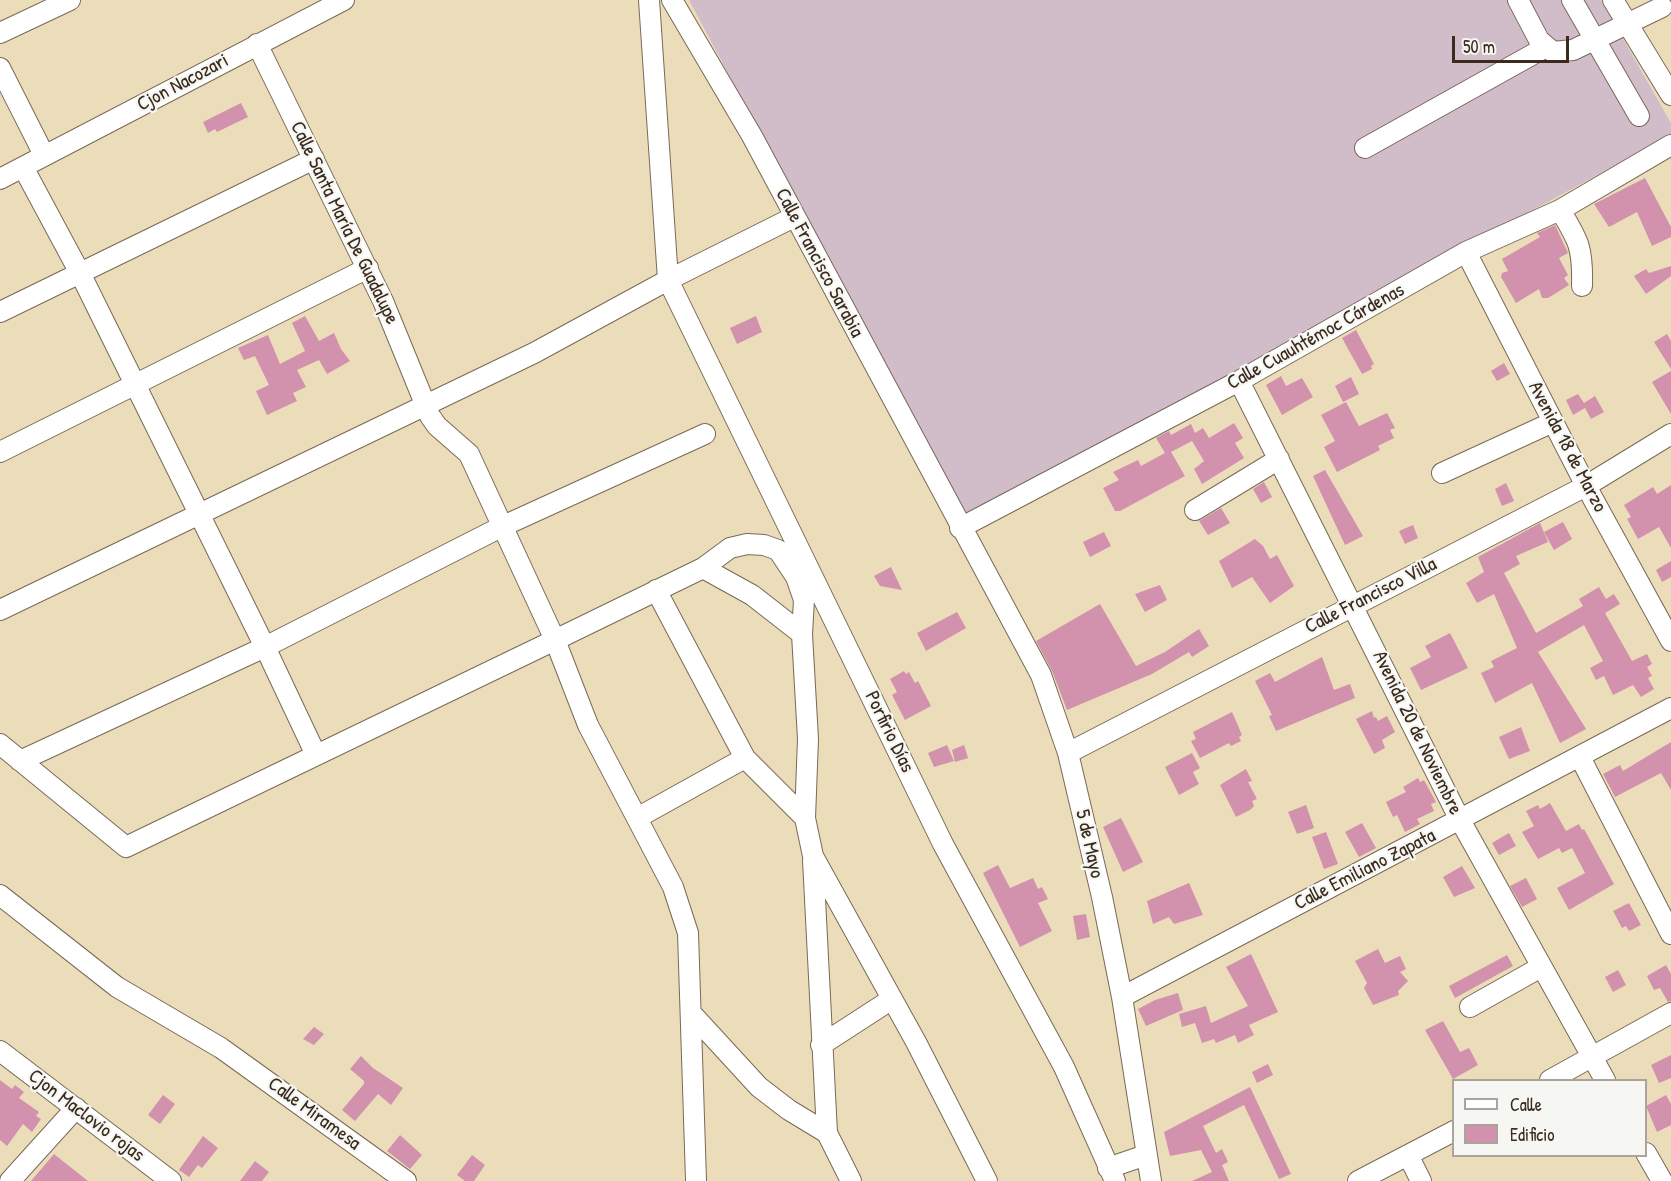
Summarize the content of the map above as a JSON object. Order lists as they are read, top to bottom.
{
  "streets": {
    "street": [
      "Cjon Nacozari",
      "Calle Santa María De Guadalupe",
      "Calle Francisco Sarabia",
      "Calle Cuauhtémoc Cárdenas",
      "Avenida 18 de Marzo",
      "Calle Francisco Villa",
      "Porfirio Días",
      "Avenida 20 de Noviembre",
      "5 de Mayo",
      "Calle Emiliano Zapata",
      "Calle Miramesa",
      "Cjon Maclovio rojas"
    ]
  },
  "crossings": [
    ["Cjon Nacozari", "Calle Santa María De Guadalupe"],
    ["Calle Francisco Sarabia", "Calle Cuauhtémoc Cárdenas"],
    ["Calle Francisco Sarabia", "5 de Mayo"],
    ["Calle Cuauhtémoc Cárdenas", "Avenida 18 de Marzo"],
    ["Calle Cuauhtémoc Cárdenas", "Avenida 20 de Noviembre"],
    ["Calle Cuauhtémoc Cárdenas", "5 de Mayo"],
    ["Avenida 18 de Marzo", "Calle Francisco Villa"],
    ["Calle Francisco Villa", "Avenida 20 de Noviembre"],
    ["Calle Francisco Villa", "5 de Mayo"],
    ["Avenida 20 de Noviembre", "Calle Emiliano Zapata"],
    ["5 de Mayo", "Calle Emiliano Zapata"]
  ],
  "legend": ["Calle", "Edificio"],
  "scale_bar": "50 m"
}
